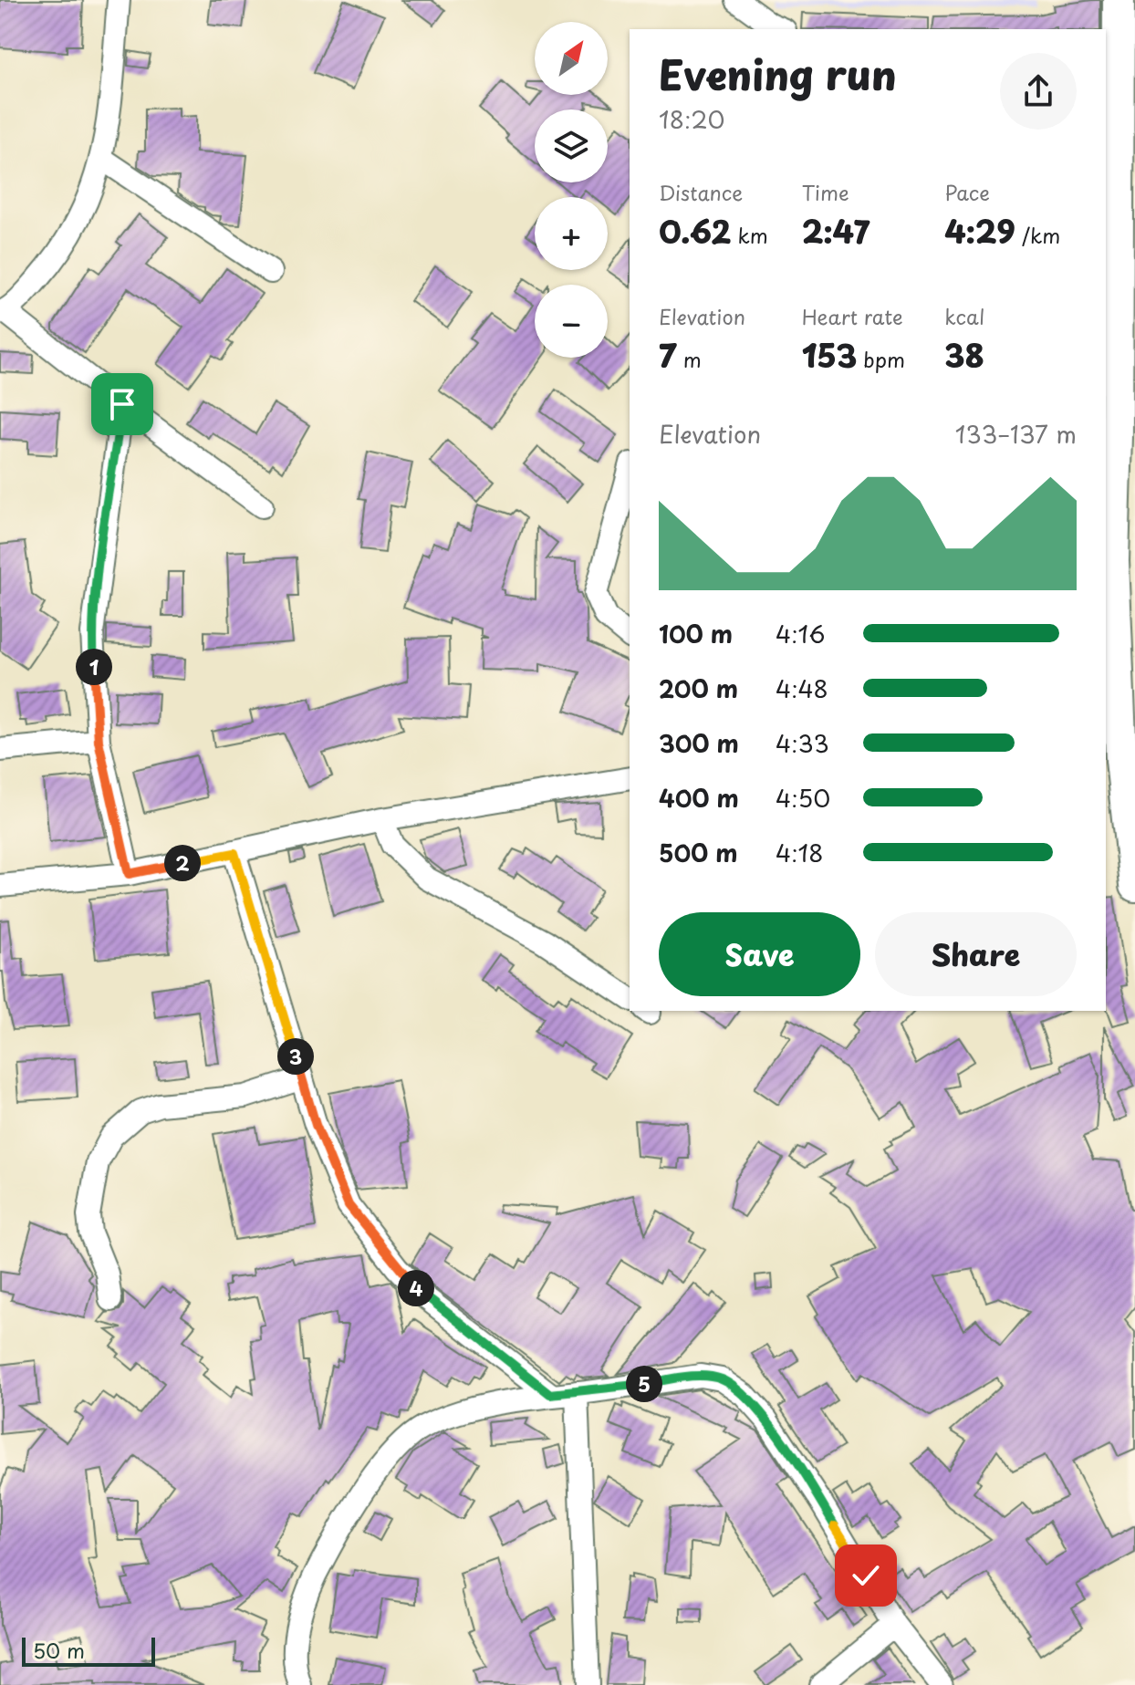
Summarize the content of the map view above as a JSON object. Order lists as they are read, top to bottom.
{
  "scale_bar": "50 m",
  "north": "top right",
  "page": {
    "map_buttons": ["+", "−"],
    "heading": ["Evening run", "18:20"],
    "stats": [
      ["Distance", "0.62 km"],
      ["Time", "2:47"],
      ["Pace", "4:29 /km"],
      ["Elevation", "7 m"],
      ["Heart rate", "153 bpm"],
      ["kcal", "38"]
    ],
    "chart": ["Elevation", "133–137 m"],
    "list": [
      {
        "name": "100 m",
        "note": "4:16"
      },
      {
        "name": "200 m",
        "note": "4:48"
      },
      {
        "name": "300 m",
        "note": "4:33"
      },
      {
        "name": "400 m",
        "note": "4:50"
      },
      {
        "name": "500 m",
        "note": "4:18"
      }
    ],
    "pins": [
      "1",
      "2",
      "3",
      "4",
      "5"
    ],
    "buttons": ["Save", "Share"],
    "scale": "50 m"
  }
}
